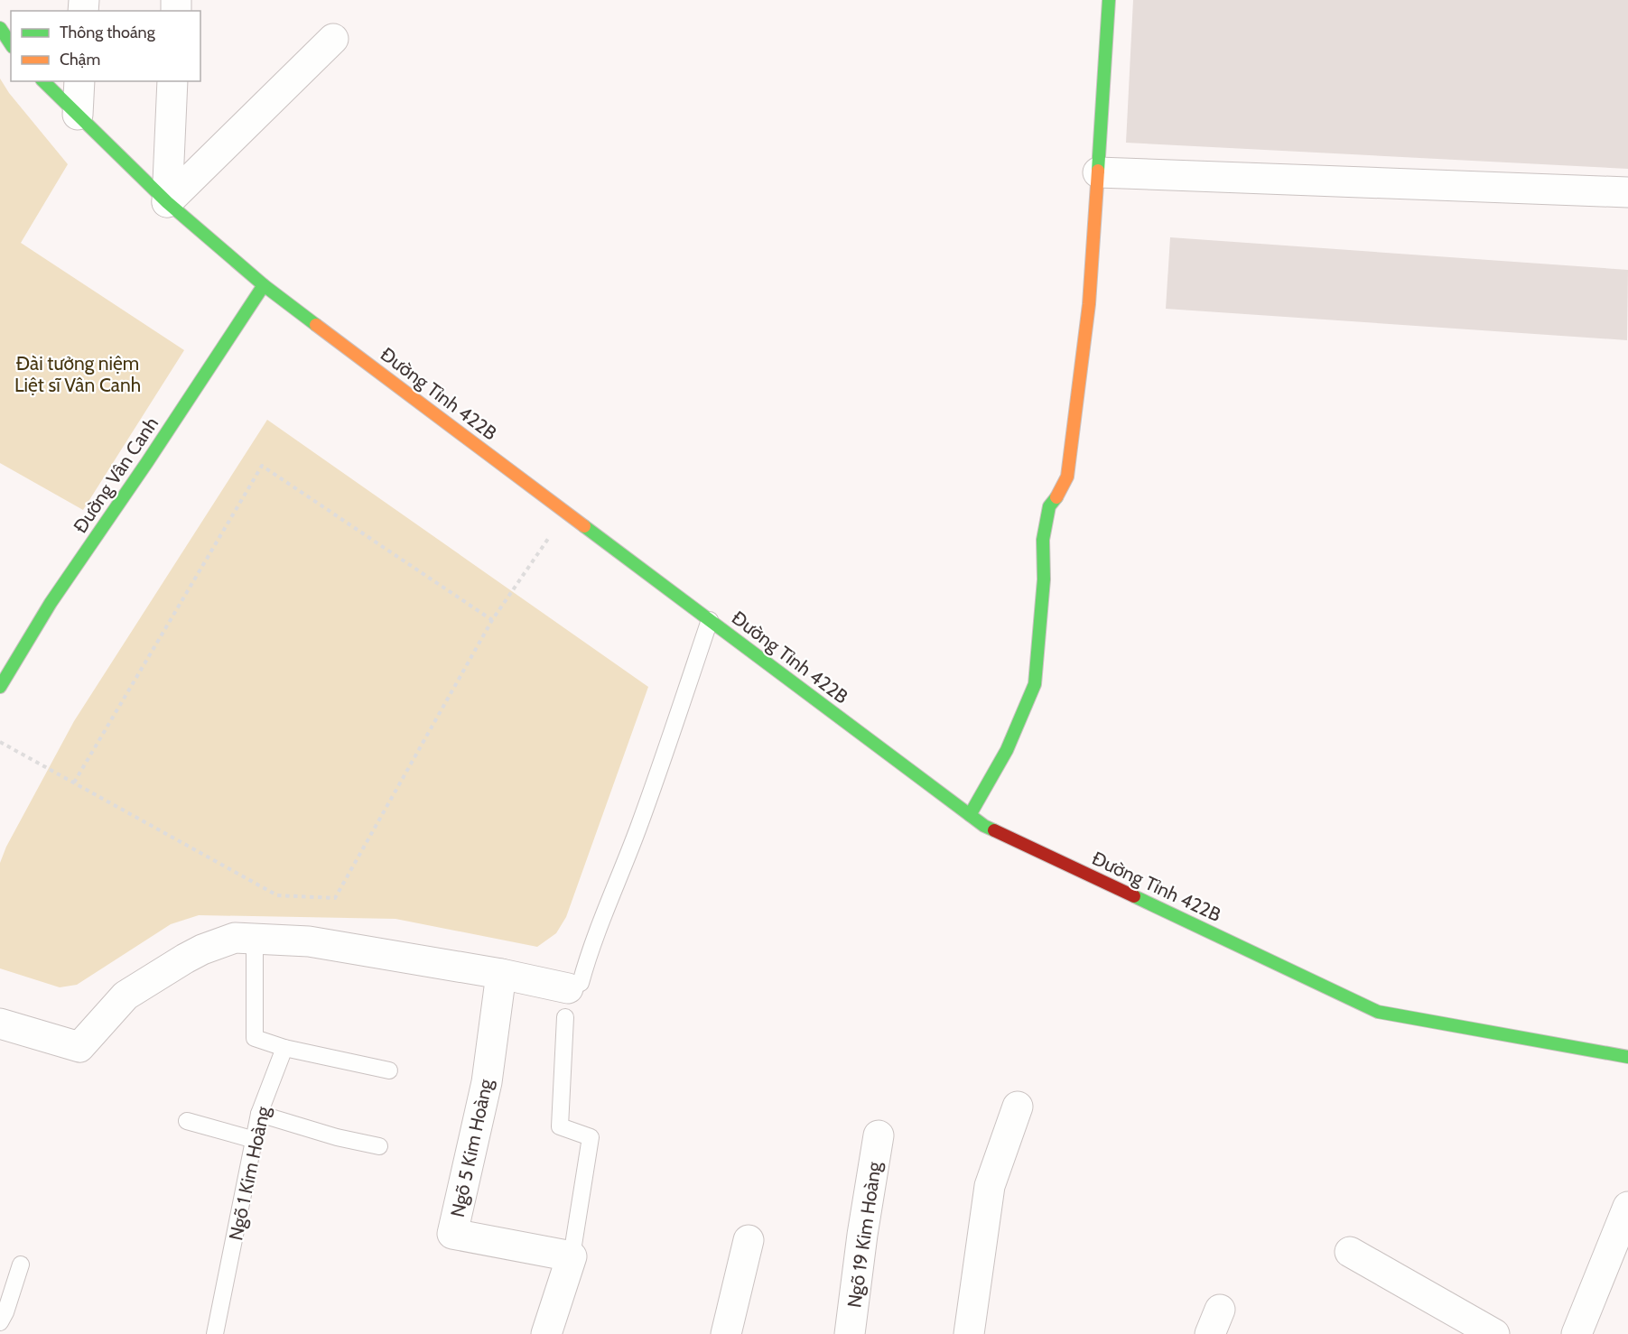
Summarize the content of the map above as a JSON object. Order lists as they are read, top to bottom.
{
  "streets": {
    "main road": ["Đường Tỉnh 422B", "Đường Vân Canh"],
    "street": ["Ngõ 5 Kim Hoàng", "Ngõ 19 Kim Hoàng"],
    "lane": ["Ngõ 1 Kim Hoàng"]
  },
  "crossings": [
    ["Đường Tỉnh 422B", "Đường Vân Canh"]
  ],
  "parks": ["Đài tưởng niệm Liệt sĩ Vân Canh"],
  "legend": ["Thông thoáng", "Chậm"]
}
